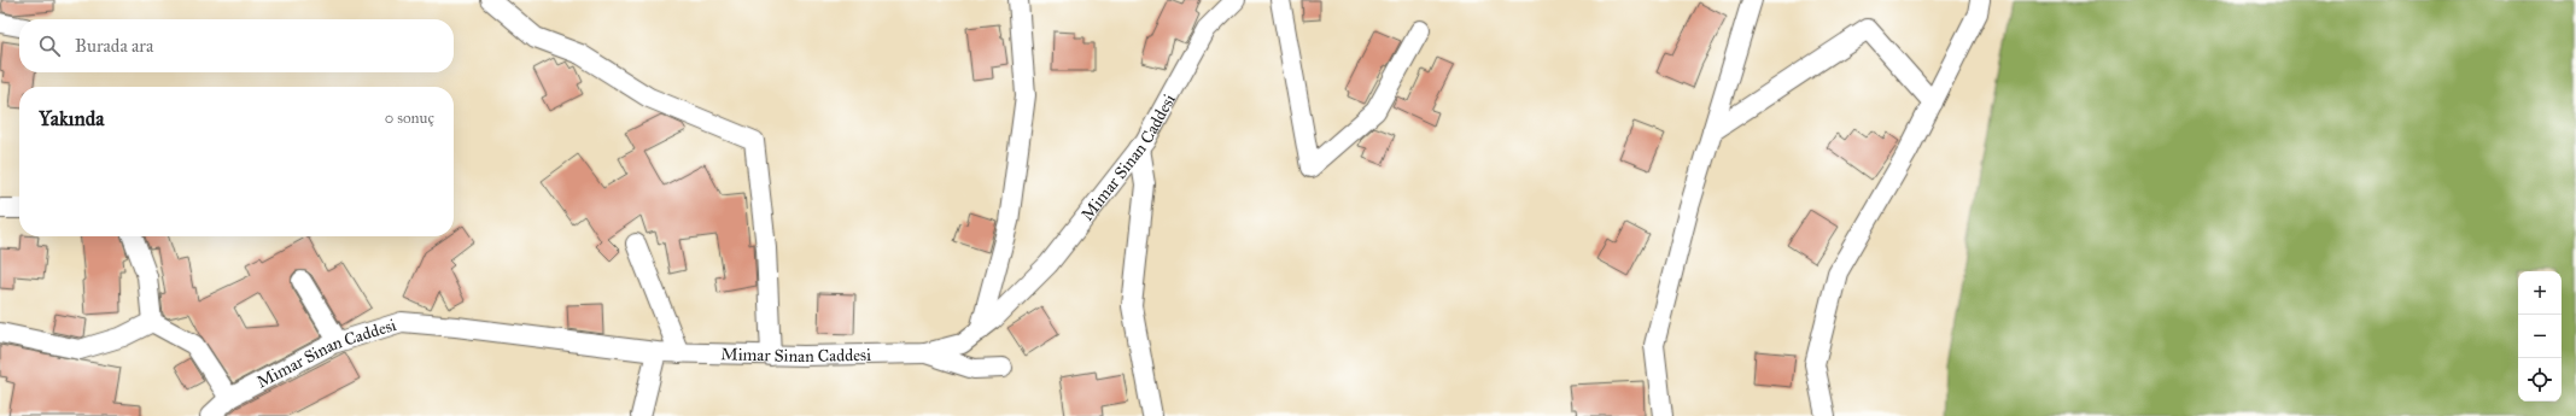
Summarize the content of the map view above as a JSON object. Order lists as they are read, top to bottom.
{
  "streets": {
    "street": ["Mimar Sinan Caddesi"]
  },
  "page": {
    "search": "Burada ara",
    "heading": ["Yakında", "0 sonuç"],
    "map_buttons": ["+", "−"]
  }
}
